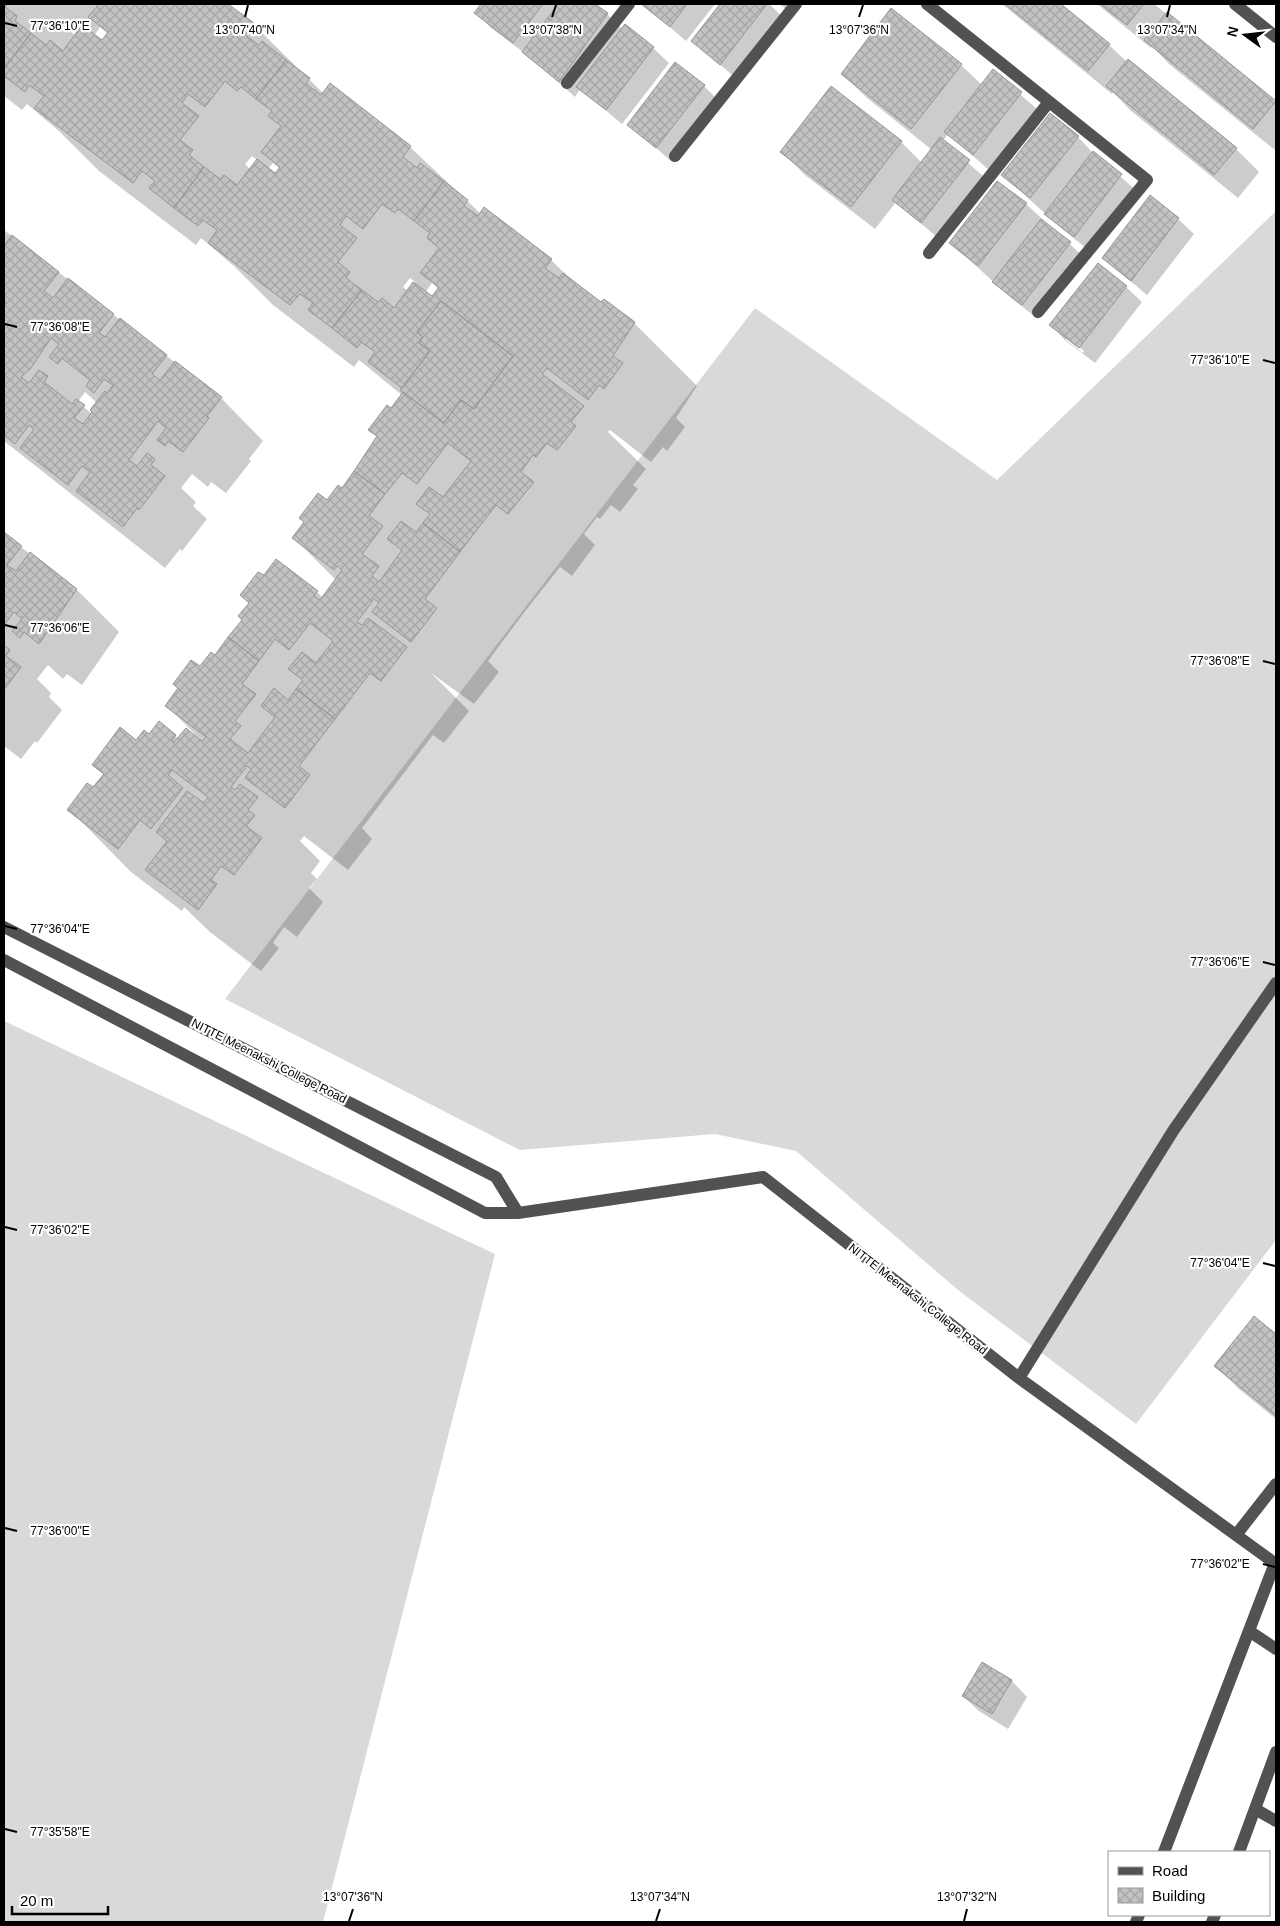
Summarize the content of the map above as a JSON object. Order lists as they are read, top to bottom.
{
  "streets": {
    "street": ["NITTE Meenakshi College Road"]
  },
  "legend": ["Road", "Building"],
  "scale_bar": "20 m",
  "north": "left",
  "coordinates": [
    "77°36'10\"E",
    "13°07'40\"N",
    "13°07'38\"N",
    "13°07'36\"N",
    "13°07'34\"N",
    "77°36'08\"E",
    "77°36'06\"E",
    "77°36'04\"E",
    "77°36'02\"E",
    "77°36'00\"E",
    "77°35'58\"E",
    "13°07'32\"N"
  ]
}
